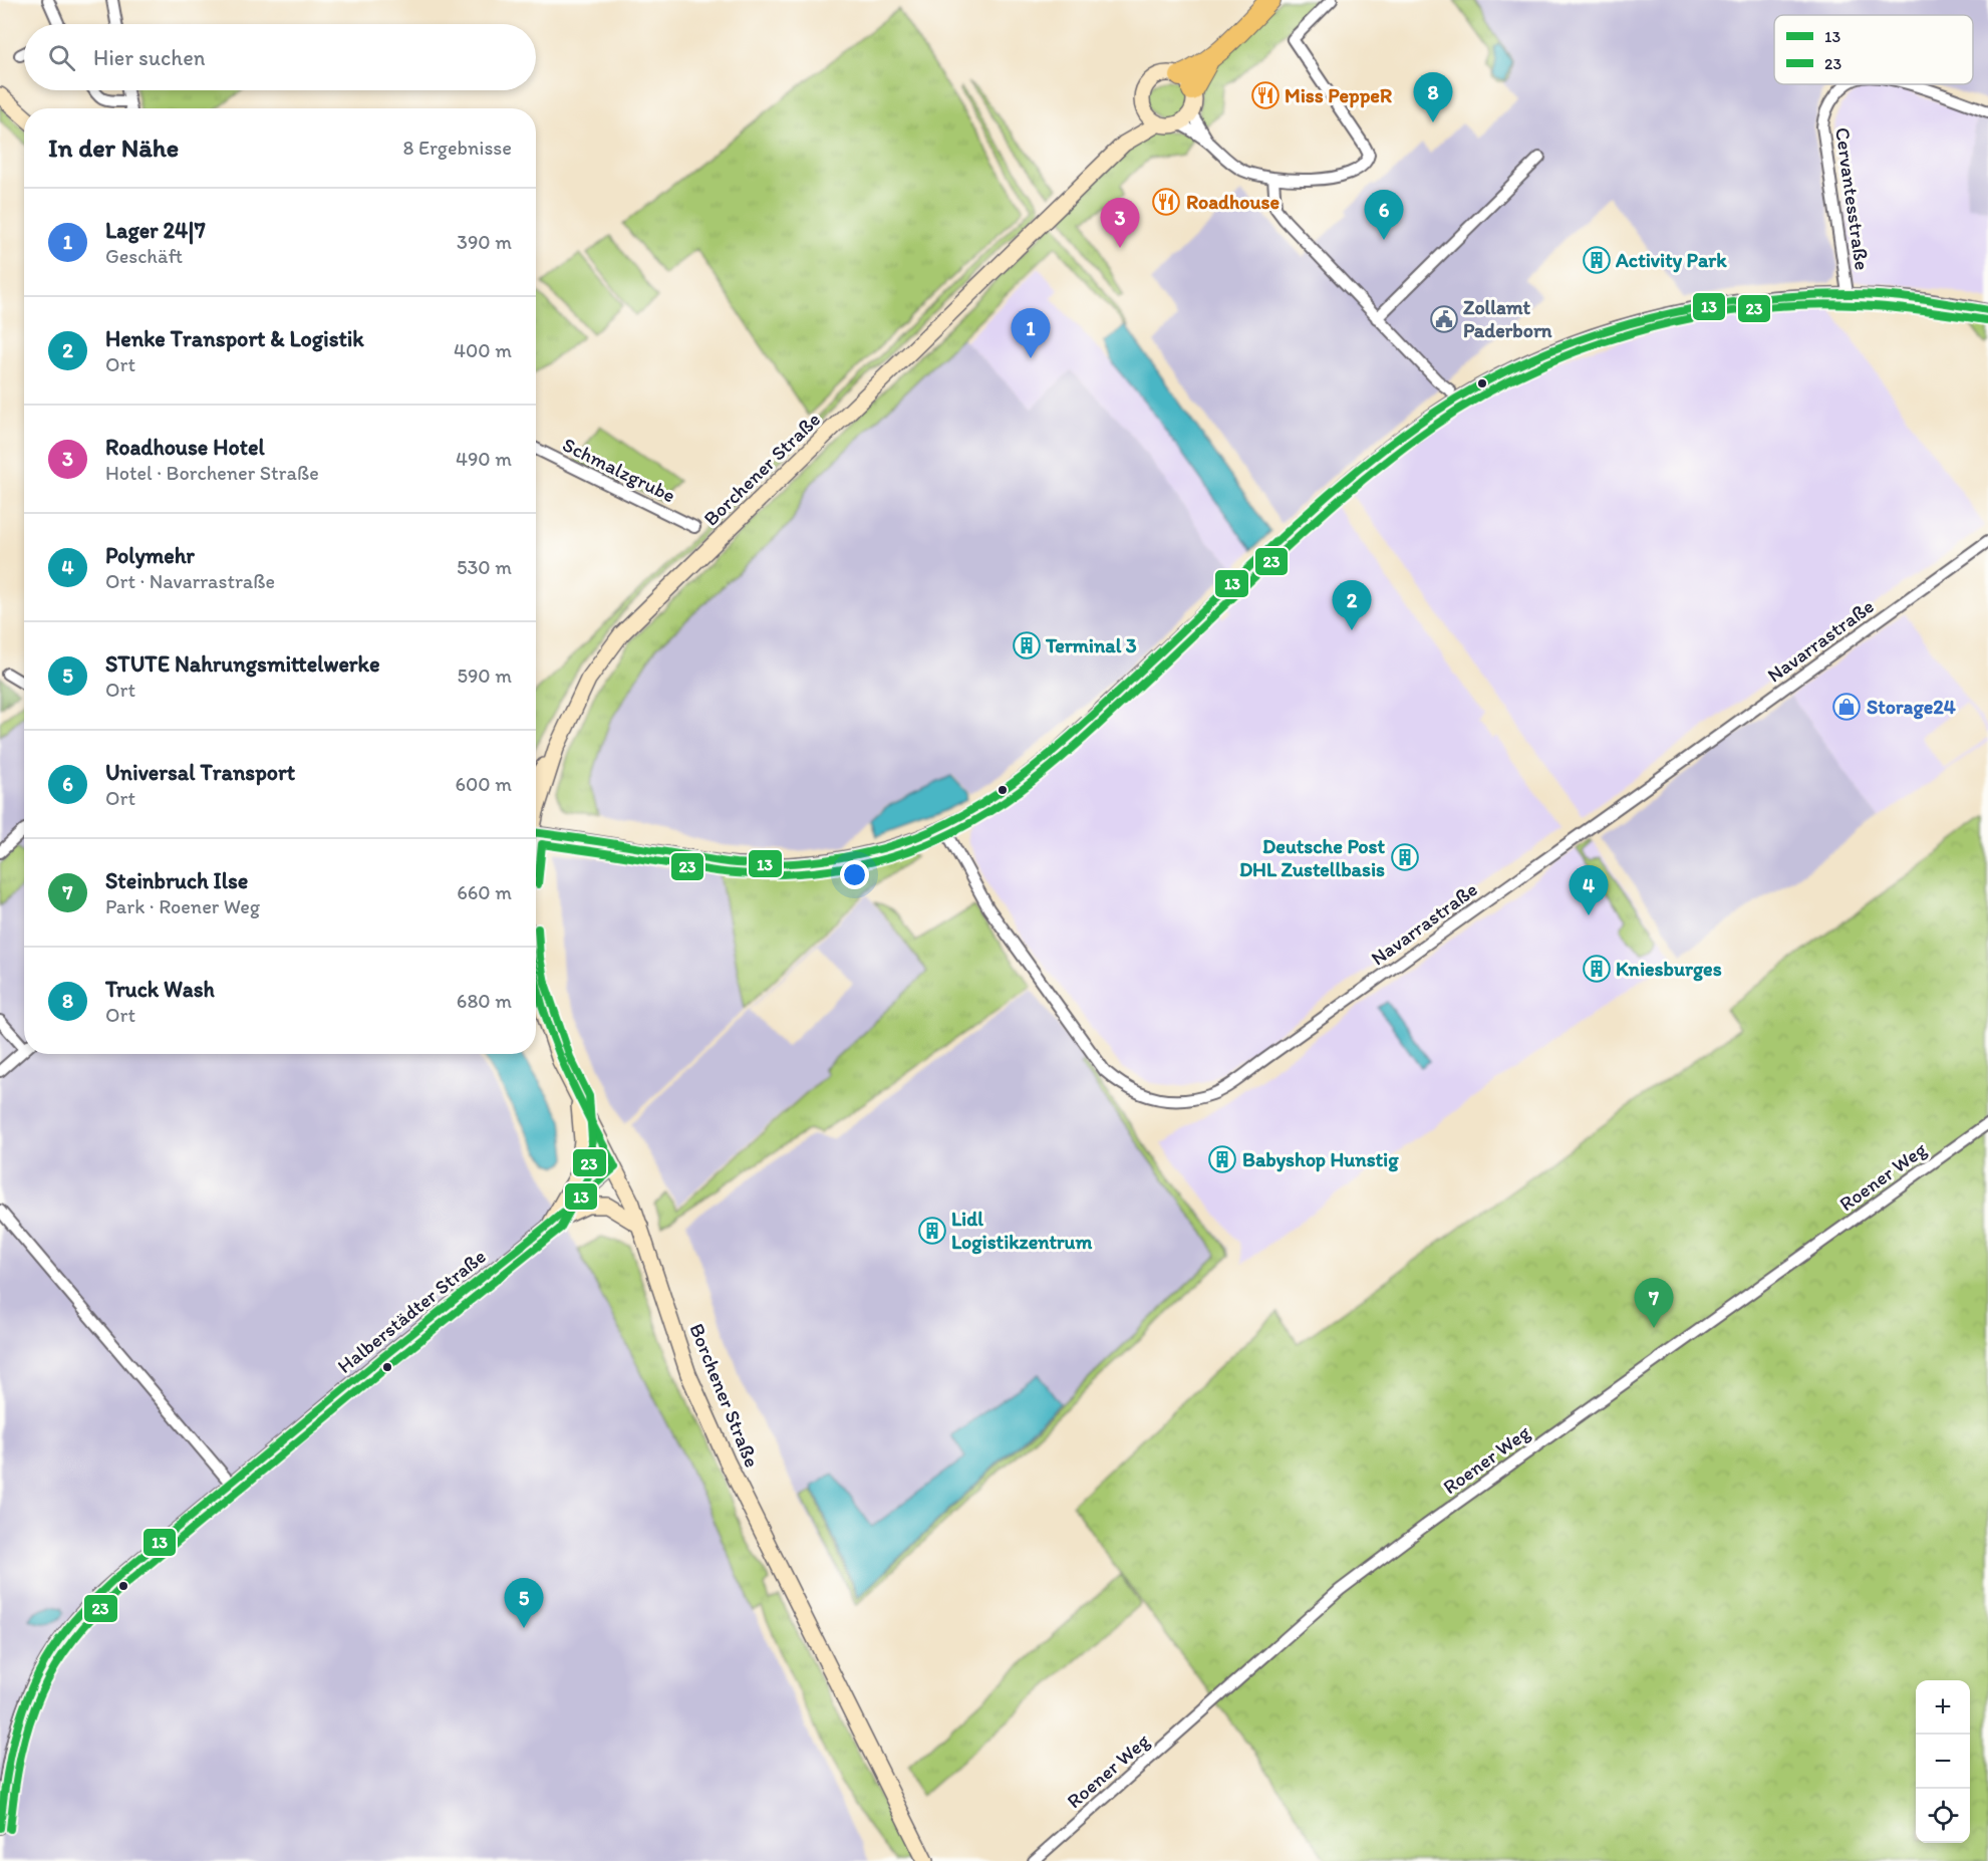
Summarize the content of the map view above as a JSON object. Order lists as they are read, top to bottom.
{
  "streets": {
    "main road": ["Borchener Straße"],
    "street": [
      "Cervantesstraße",
      "Schmalzgrube",
      "Navarrastraße",
      "Roener Weg",
      "Halberstädter Straße"
    ]
  },
  "crossings": [
    ["Borchener Straße", "Halberstädter Straße"]
  ],
  "places": {
    "restaurant": ["Miss PeppeR", "Roadhouse"],
    "building": [
      "Activity Park",
      "Terminal 3",
      "Deutsche Post DHL Zustellbasis",
      "Kniesburges",
      "Babyshop Hunstig",
      "Lidl Logistikzentrum"
    ],
    "public building": ["Zollamt Paderborn"],
    "shop": ["Storage24"]
  },
  "lines": ["transit line 13", "transit line 23"],
  "legend": ["13", "23"],
  "page": {
    "search": "Hier suchen",
    "pins": [
      "8",
      "6",
      "3",
      "1",
      "2",
      "4",
      "7",
      "5"
    ],
    "heading": ["In der Nähe", "8 Ergebnisse"],
    "list": [
      {
        "mark": "1",
        "name": "Lager 24|7",
        "note": "Geschäft",
        "value": "390 m"
      },
      {
        "mark": "2",
        "name": "Henke Transport & Logistik",
        "note": "Ort",
        "value": "400 m"
      },
      {
        "mark": "3",
        "name": "Roadhouse Hotel",
        "note": "Hotel · Borchener Straße",
        "value": "490 m"
      },
      {
        "mark": "4",
        "name": "Polymehr",
        "note": "Ort · Navarrastraße",
        "value": "530 m"
      },
      {
        "mark": "5",
        "name": "STUTE Nahrungsmittelwerke",
        "note": "Ort",
        "value": "590 m"
      },
      {
        "mark": "6",
        "name": "Universal Transport",
        "note": "Ort",
        "value": "600 m"
      },
      {
        "mark": "7",
        "name": "Steinbruch Ilse",
        "note": "Park · Roener Weg",
        "value": "660 m"
      },
      {
        "mark": "8",
        "name": "Truck Wash",
        "note": "Ort",
        "value": "680 m"
      }
    ],
    "map_buttons": ["+", "−"]
  }
}
